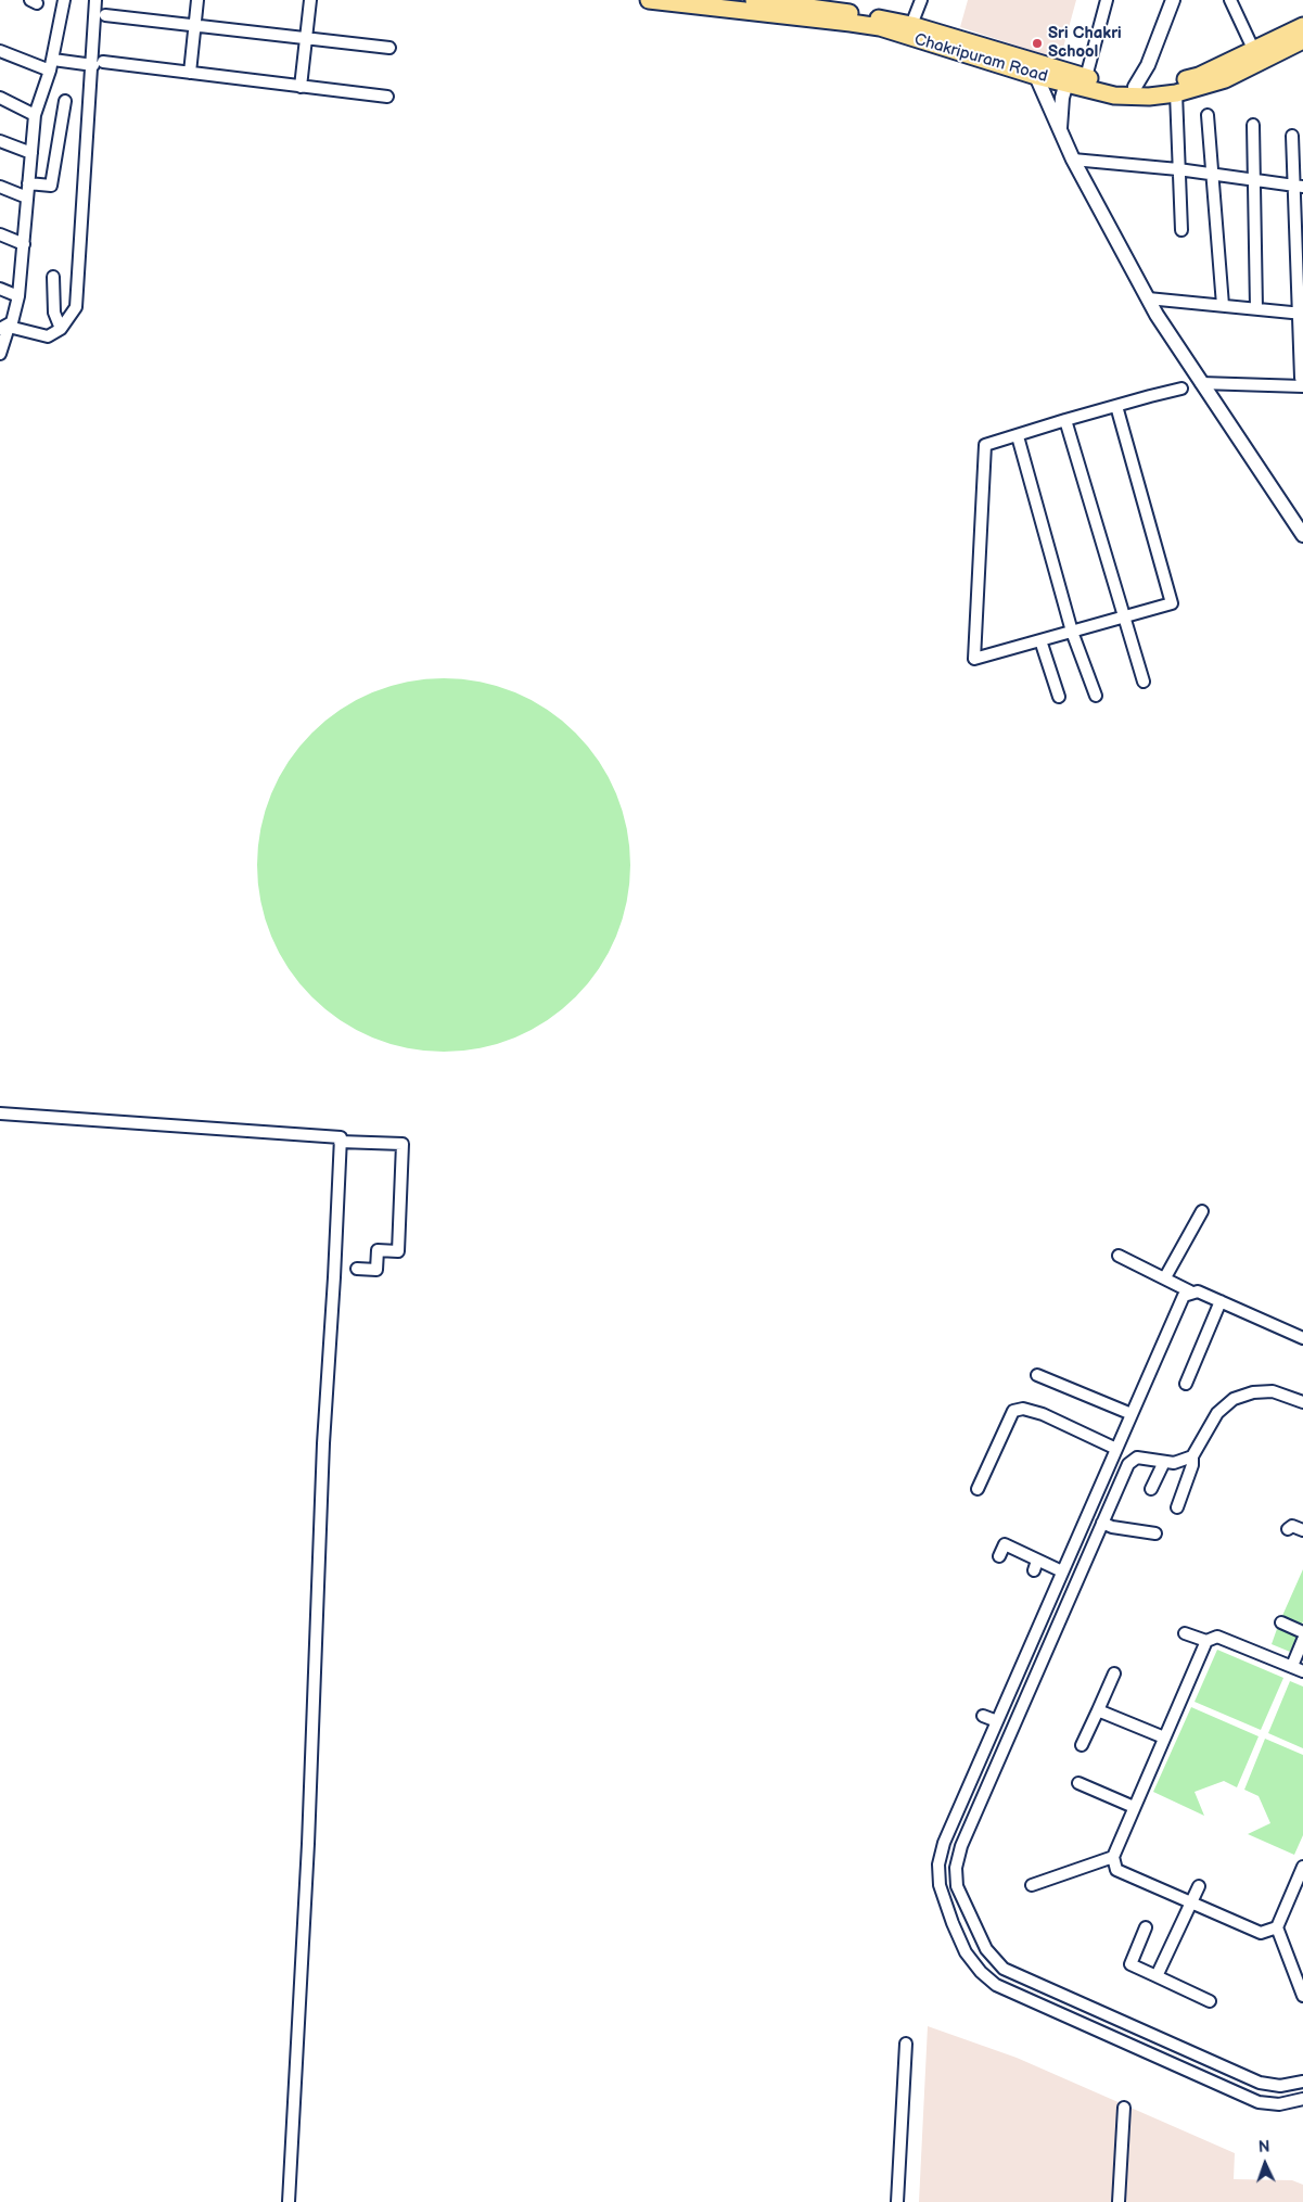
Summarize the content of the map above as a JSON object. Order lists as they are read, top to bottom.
{
  "streets": {
    "main road": ["Chakripuram Road"]
  },
  "places": ["Sri Chakri School"],
  "north": "top"
}
